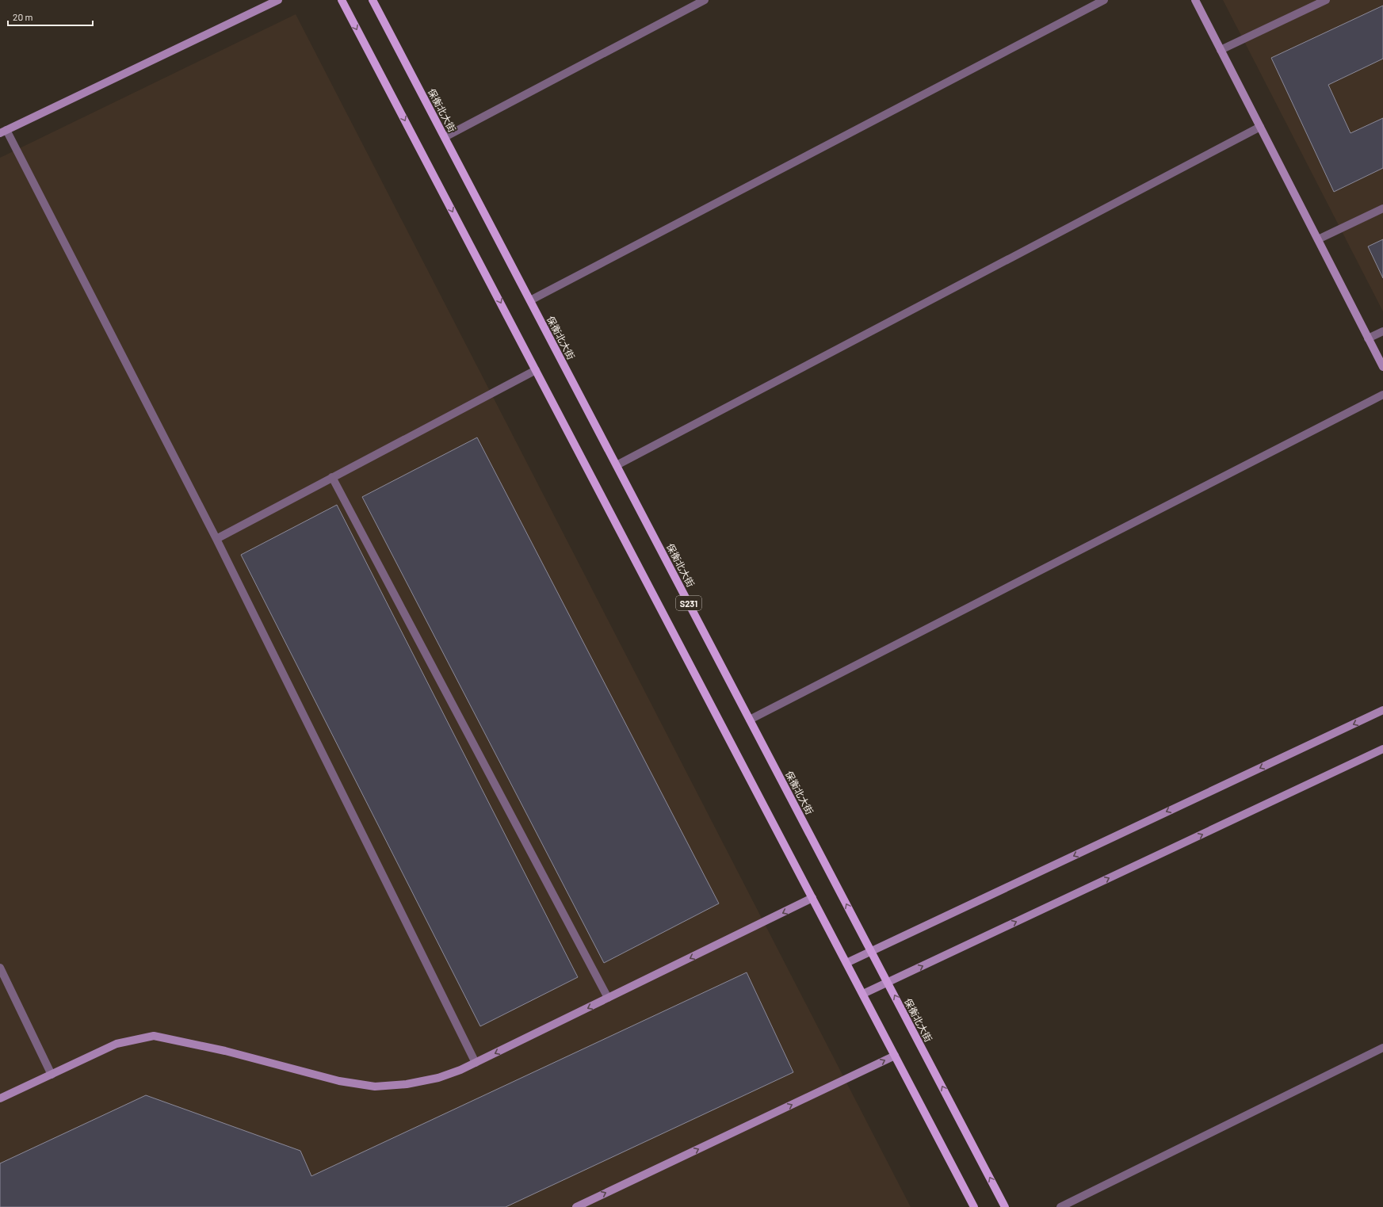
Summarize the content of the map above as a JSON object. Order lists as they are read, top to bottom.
{
  "streets": {
    "main road": ["保衡北大街", "S231"]
  },
  "scale_bar": "20 m"
}
